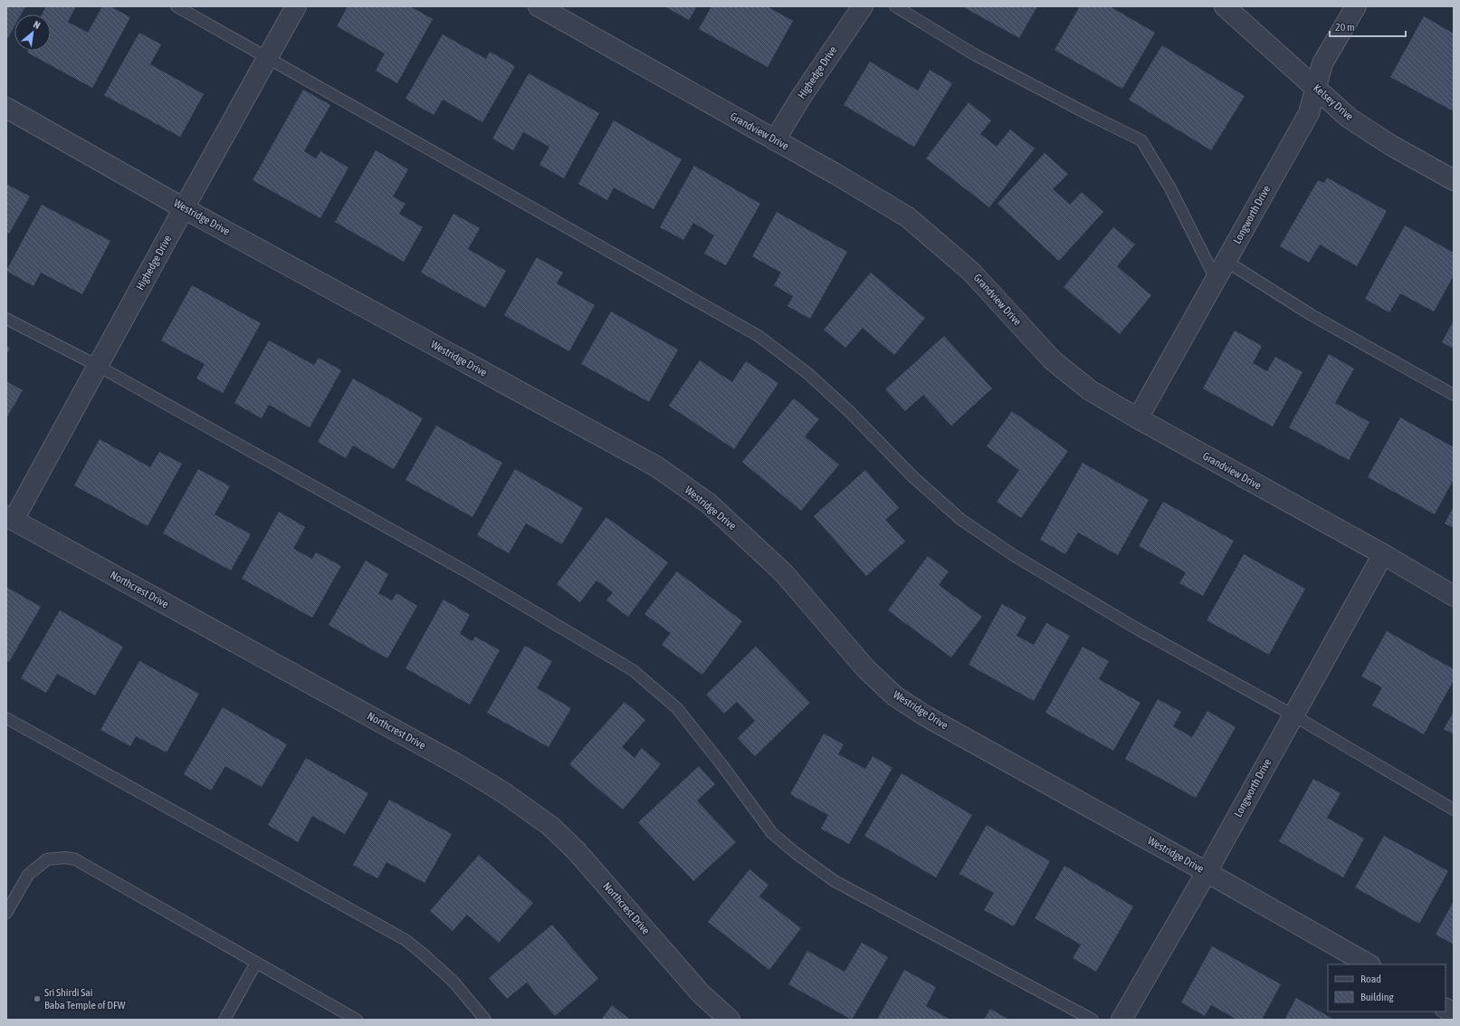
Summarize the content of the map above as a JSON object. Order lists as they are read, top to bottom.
{
  "streets": {
    "street": [
      "Highedge Drive",
      "Kelsey Drive",
      "Grandview Drive",
      "Longworth Drive",
      "Westridge Drive",
      "Northcrest Drive"
    ]
  },
  "crossings": [
    ["Highedge Drive", "Grandview Drive"],
    ["Highedge Drive", "Westridge Drive"],
    ["Highedge Drive", "Northcrest Drive"],
    ["Kelsey Drive", "Longworth Drive"],
    ["Grandview Drive", "Longworth Drive"],
    ["Longworth Drive", "Westridge Drive"]
  ],
  "places": ["Sri Shirdi Sai Baba Temple of DFW"],
  "legend": ["Road", "Building"],
  "scale_bar": "20 m",
  "north": "top right"
}
